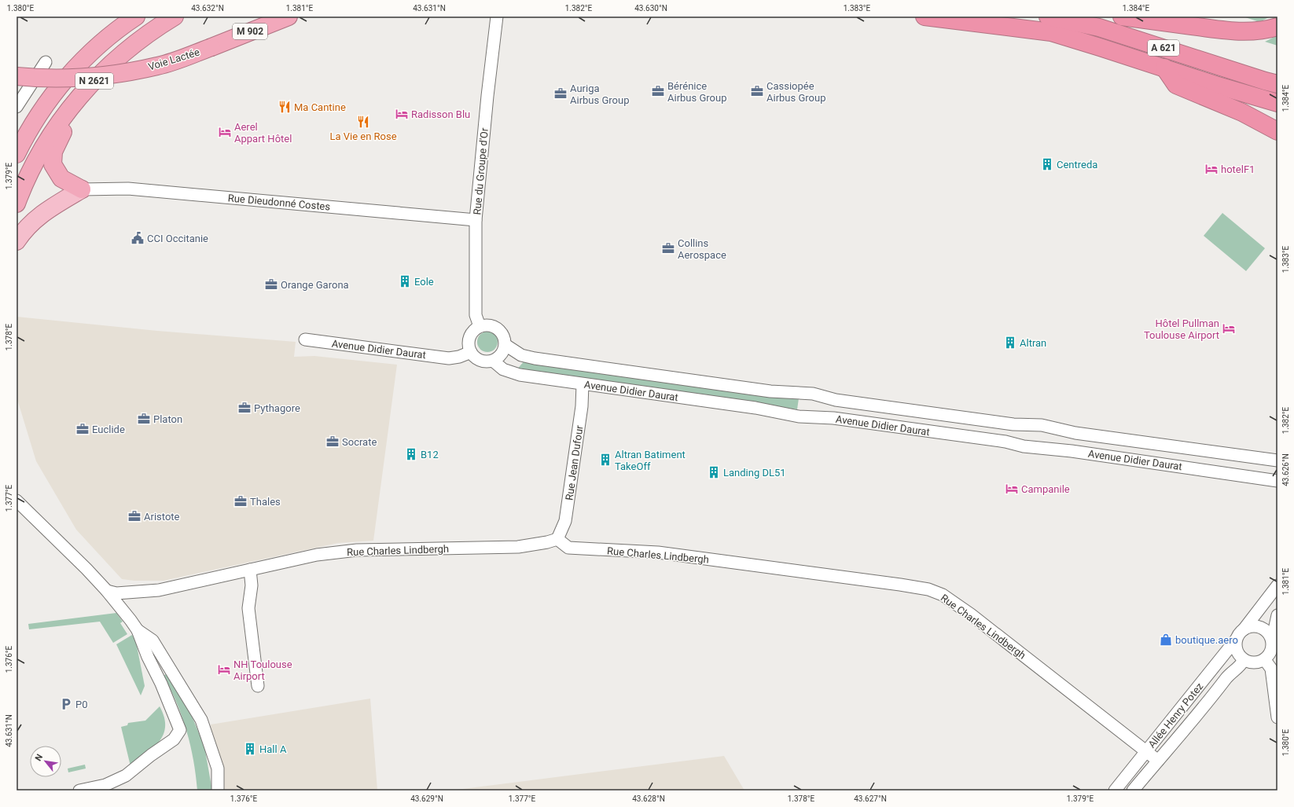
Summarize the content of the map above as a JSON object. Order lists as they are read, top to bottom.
{
  "streets": {
    "highway": [
      "M 902",
      "A 621",
      "Voie Lactée",
      "N 2621"
    ],
    "street": [
      "Rue du Groupe d'Or",
      "Rue Dieudonné Costes",
      "Avenue Didier Daurat",
      "Rue Jean Dufour",
      "Rue Charles Lindbergh",
      "Allée Henry Potez"
    ]
  },
  "crossings": [
    ["Rue du Groupe d'Or", "Rue Dieudonné Costes"],
    ["Rue du Groupe d'Or", "Avenue Didier Daurat"],
    ["Avenue Didier Daurat", "Rue Jean Dufour"],
    ["Rue Jean Dufour", "Rue Charles Lindbergh"],
    ["Rue Charles Lindbergh", "Allée Henry Potez"]
  ],
  "places": {
    "office": [
      "Bérénice Airbus Group",
      "Cassiopée Airbus Group",
      "Auriga Airbus Group",
      "Collins Aerospace",
      "Orange Garona",
      "Pythagore",
      "Platon",
      "Euclide",
      "Socrate",
      "Thales",
      "Aristote"
    ],
    "restaurant": ["Ma Cantine", "La Vie en Rose"],
    "hotel": [
      "Radisson Blu",
      "Aerel Appart Hôtel",
      "hotelF1",
      "Hôtel Pullman Toulouse Airport",
      "Campanile",
      "NH Toulouse Airport"
    ],
    "building": [
      "Centreda",
      "Eole",
      "Altran",
      "B12",
      "Altran Batiment TakeOff",
      "Landing DL51",
      "Hall A"
    ],
    "public building": ["CCI Occitanie"],
    "shop": ["boutique.aero"],
    "parking": ["P0"]
  },
  "north": "top left",
  "coordinates": [
    "1.380°E",
    "43.632°N",
    "1.381°E",
    "43.631°N",
    "1.382°E",
    "43.630°N",
    "1.383°E",
    "1.384°E",
    "1.379°E",
    "1.378°E",
    "43.626°N",
    "1.377°E",
    "1.376°E",
    "43.629°N",
    "43.628°N",
    "43.627°N"
  ]
}
